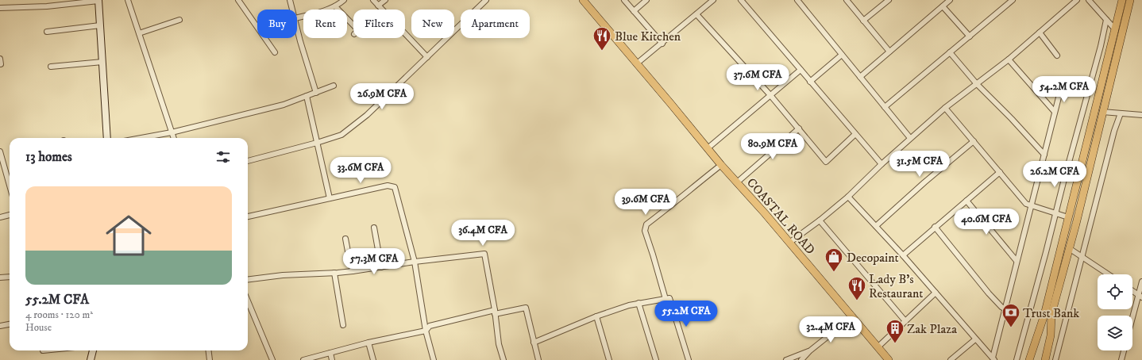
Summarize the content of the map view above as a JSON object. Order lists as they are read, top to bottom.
{
  "streets": {
    "main road": ["COASTAL ROAD"]
  },
  "places": {
    "restaurant": ["Blue Kitchen", "Lady B's Restaurant"],
    "shop": ["Decopaint"],
    "bank": ["Trust Bank"],
    "building": ["Zak Plaza"]
  },
  "page": {
    "chip": [
      "Buy",
      "Rent",
      "Filters",
      "New",
      "Apartment"
    ],
    "price": [
      "37.6M CFA",
      "54.2M CFA",
      "26.9M CFA",
      "80.9M CFA",
      "31.5M CFA",
      "33.6M CFA",
      "26.2M CFA",
      "39.6M CFA",
      "40.6M CFA",
      "36.4M CFA",
      "57.3M CFA",
      "55.2M CFA",
      "32.4M CFA"
    ],
    "heading": "13 homes",
    "list": [
      {
        "name": "55.2M CFA",
        "note": "4 rooms · 120 m² · House"
      }
    ]
  }
}
